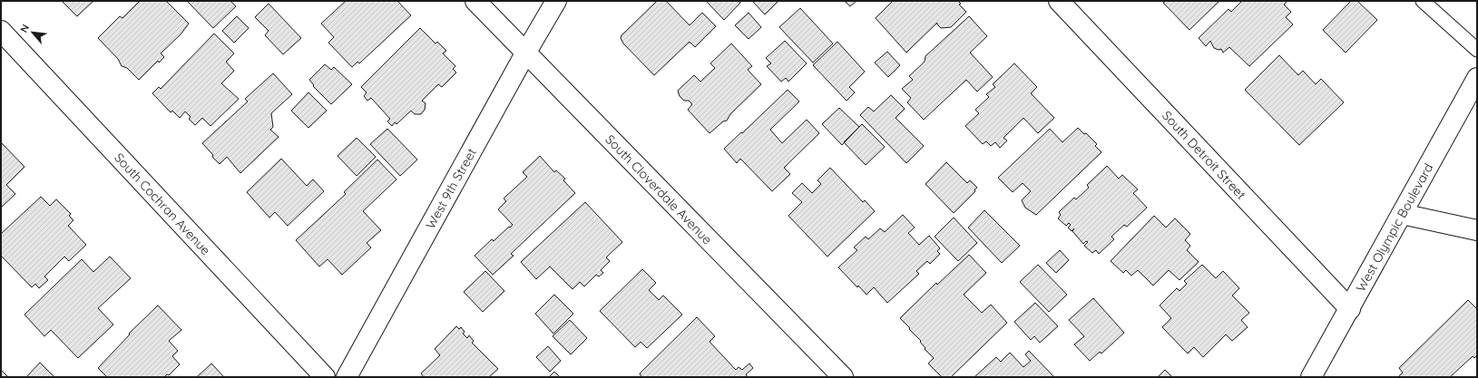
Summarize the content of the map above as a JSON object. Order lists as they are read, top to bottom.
{
  "streets": {
    "street": [
      "South Detroit Street",
      "West 9th Street",
      "South Cloverdale Avenue",
      "South Cochran Avenue",
      "West Olympic Boulevard"
    ]
  },
  "crossings": [
    ["South Detroit Street", "West Olympic Boulevard"],
    ["West 9th Street", "South Cloverdale Avenue"]
  ],
  "north": "top left"
}
